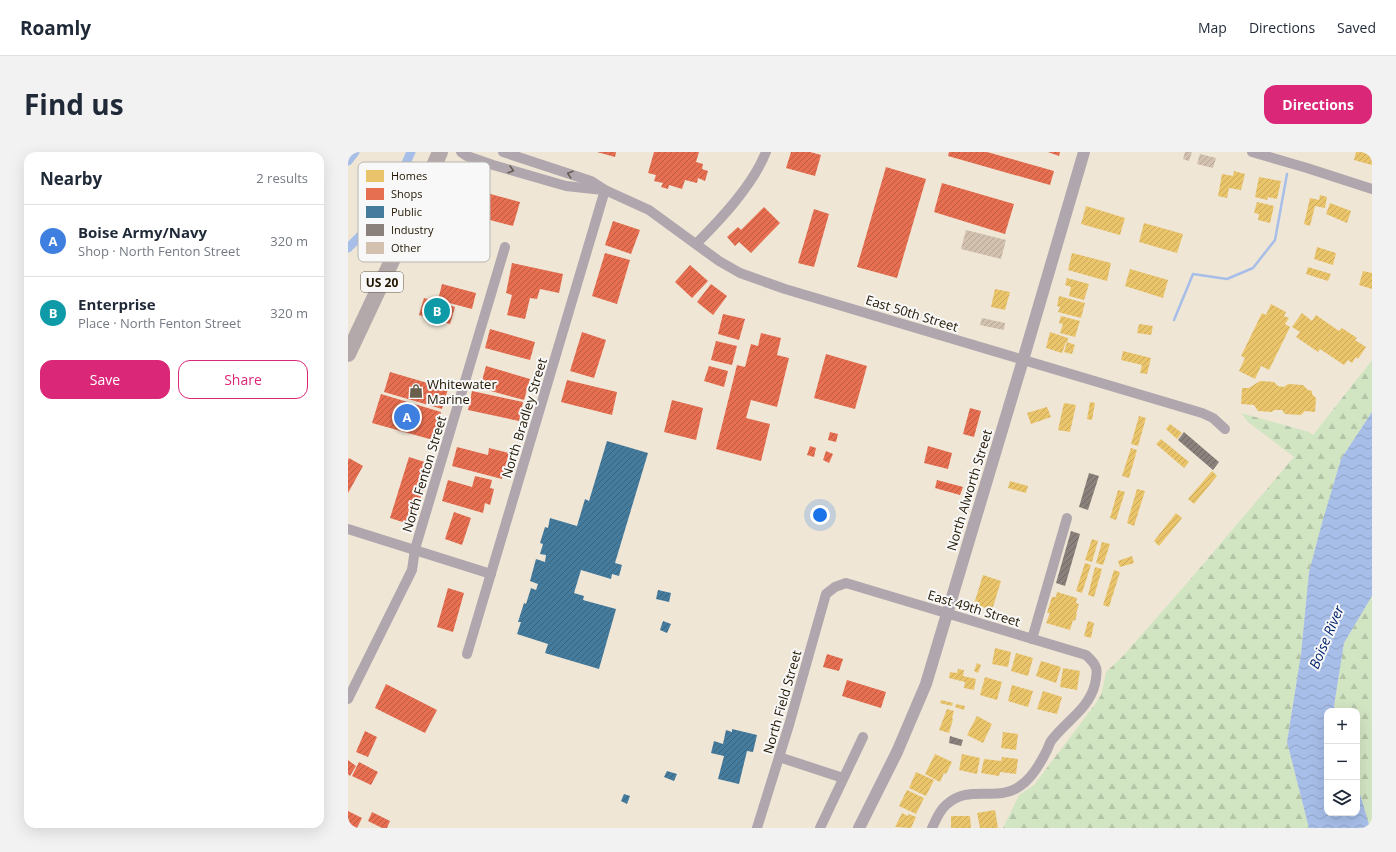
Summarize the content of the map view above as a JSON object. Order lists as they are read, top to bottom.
{
  "streets": {
    "main road": ["US 20"],
    "street": [
      "East 50th Street",
      "North Bradley Street",
      "North Fenton Street",
      "North Alworth Street",
      "East 49th Street",
      "North Field Street"
    ]
  },
  "crossings": [
    ["East 50th Street", "North Bradley Street"],
    ["East 50th Street", "North Alworth Street"],
    ["North Alworth Street", "East 49th Street"],
    ["East 49th Street", "North Field Street"]
  ],
  "water": ["Boise River"],
  "places": {
    "shop": ["Whitewater Marine"]
  },
  "legend": [
    "Homes",
    "Shops",
    "Public",
    "Industry",
    "Other"
  ],
  "page": {
    "header": "Roamly",
    "nav": ["Map", "Directions", "Saved"],
    "title": "Find us",
    "buttons": [
      "Directions",
      ["Save", "Share"]
    ],
    "heading": ["Nearby", "2 results"],
    "list": [
      {
        "mark": "A",
        "name": "Boise Army/Navy",
        "note": "Shop · North Fenton Street",
        "value": "320 m"
      },
      {
        "mark": "B",
        "name": "Enterprise",
        "note": "Place · North Fenton Street",
        "value": "320 m"
      }
    ],
    "pins": ["B", "A"],
    "map_buttons": ["+", "−"]
  }
}
